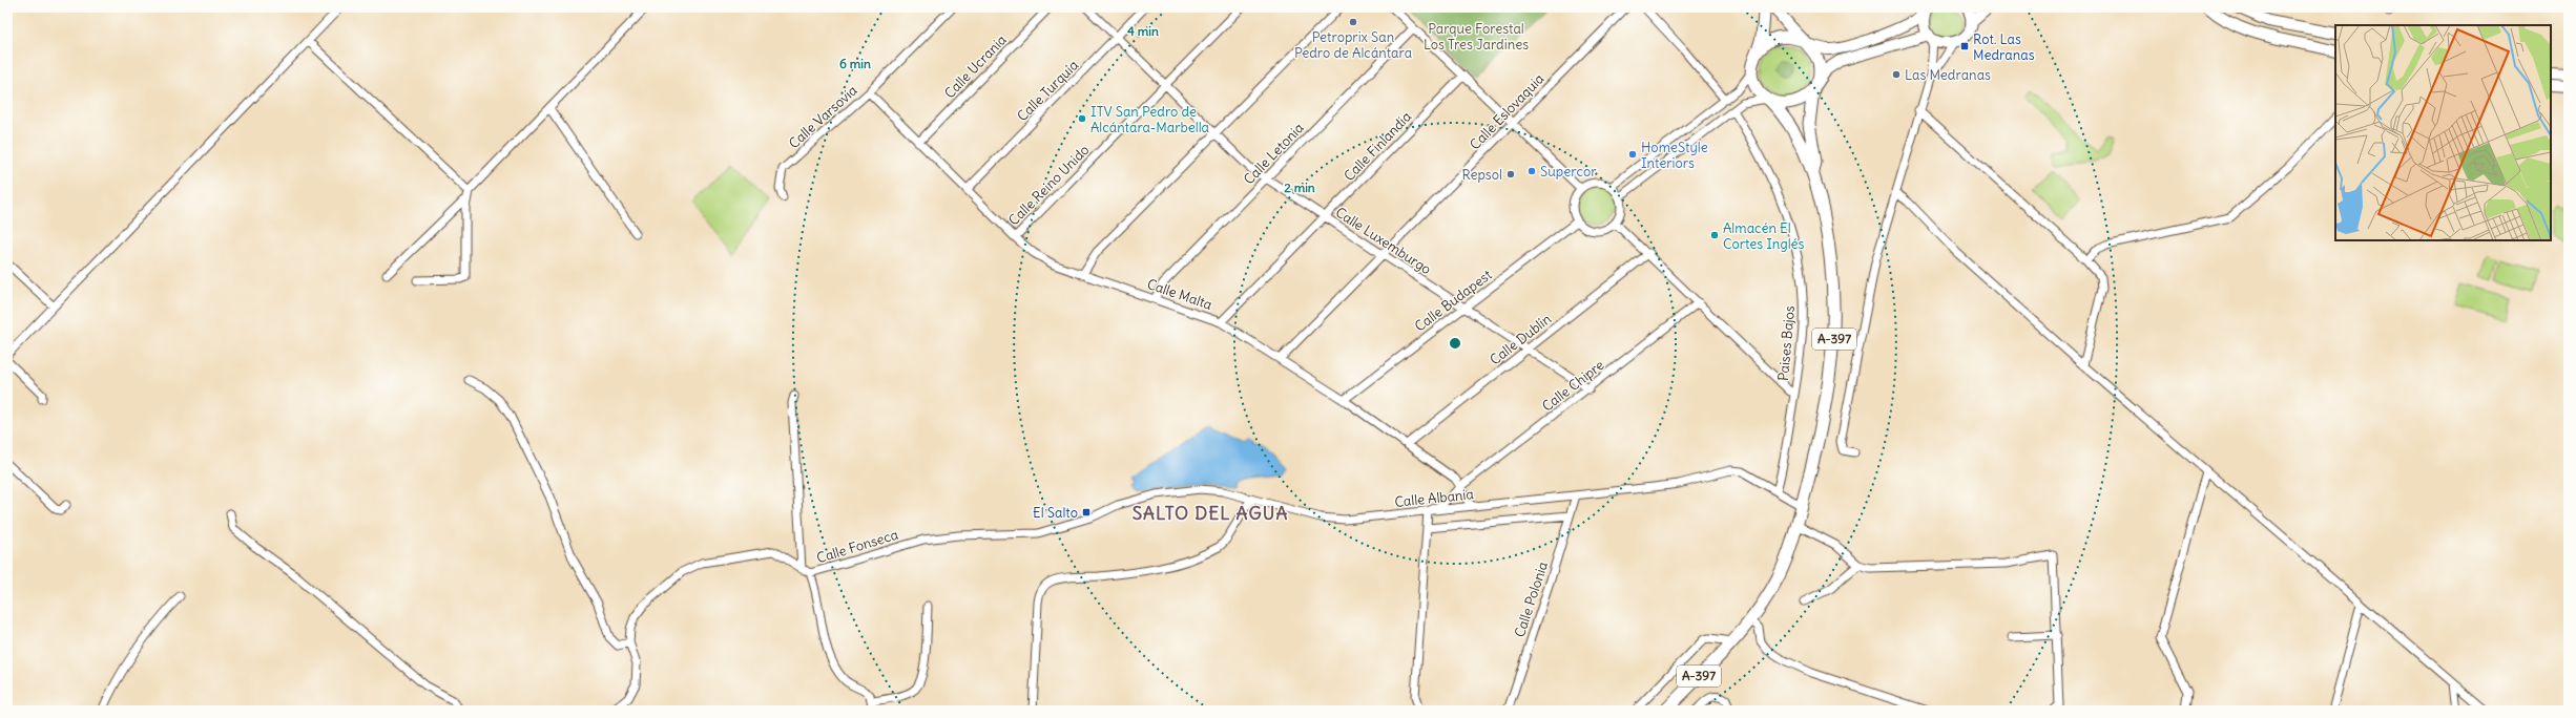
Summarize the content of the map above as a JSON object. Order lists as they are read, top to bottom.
{
  "streets": {
    "main road": ["A-397"],
    "street": [
      "Calle Ucrania",
      "Calle Turquía",
      "Calle Eslovaquia",
      "Calle Varsovia",
      "Calle Finlandia",
      "Calle Letonia",
      "Calle Reino Unido",
      "Calle Luxemburgo",
      "Calle Malta",
      "Calle Budapest",
      "Calle Dublín",
      "Paises Bajos",
      "Calle Chipre",
      "Calle Albania",
      "Calle Fonseca",
      "Calle Polonia"
    ]
  },
  "crossings": [
    ["Calle Ucrania", "Calle Malta"],
    ["Calle Turquía", "Calle Luxemburgo"],
    ["Calle Turquía", "Calle Malta"],
    ["Calle Eslovaquia", "Calle Luxemburgo"],
    ["Calle Eslovaquia", "Calle Malta"],
    ["Calle Varsovia", "Calle Malta"],
    ["Calle Finlandia", "Calle Luxemburgo"],
    ["Calle Finlandia", "Calle Malta"],
    ["Calle Letonia", "Calle Luxemburgo"],
    ["Calle Letonia", "Calle Malta"],
    ["Calle Reino Unido", "Calle Luxemburgo"],
    ["Calle Reino Unido", "Calle Malta"],
    ["Calle Luxemburgo", "Calle Budapest"],
    ["Calle Luxemburgo", "Calle Dublín"],
    ["Calle Luxemburgo", "Calle Chipre"],
    ["Calle Malta", "Calle Budapest"],
    ["Calle Malta", "Calle Dublín"],
    ["Calle Malta", "Calle Chipre"],
    ["A-397", "Calle Albania"],
    ["Paises Bajos", "Calle Albania"],
    ["Calle Albania", "Calle Fonseca"],
    ["Calle Albania", "Calle Polonia"]
  ],
  "districts": ["SALTO DEL AGUA"],
  "parks": ["Parque Forestal Los Tres Jardines"],
  "places": {
    "other": [
      "Petroprix San Pedro de Alcántara",
      "Las Medranas",
      "ITV San Pedro de Alcántara-Marbella",
      "HomeStyle Interiors",
      "Supercor",
      "Repsol",
      "Almacén El Cortes Inglés"
    ],
    "transit": ["Rot. Las Medranas", "El Salto"]
  },
  "rings": ["4 min", "6 min", "2 min"]
}
